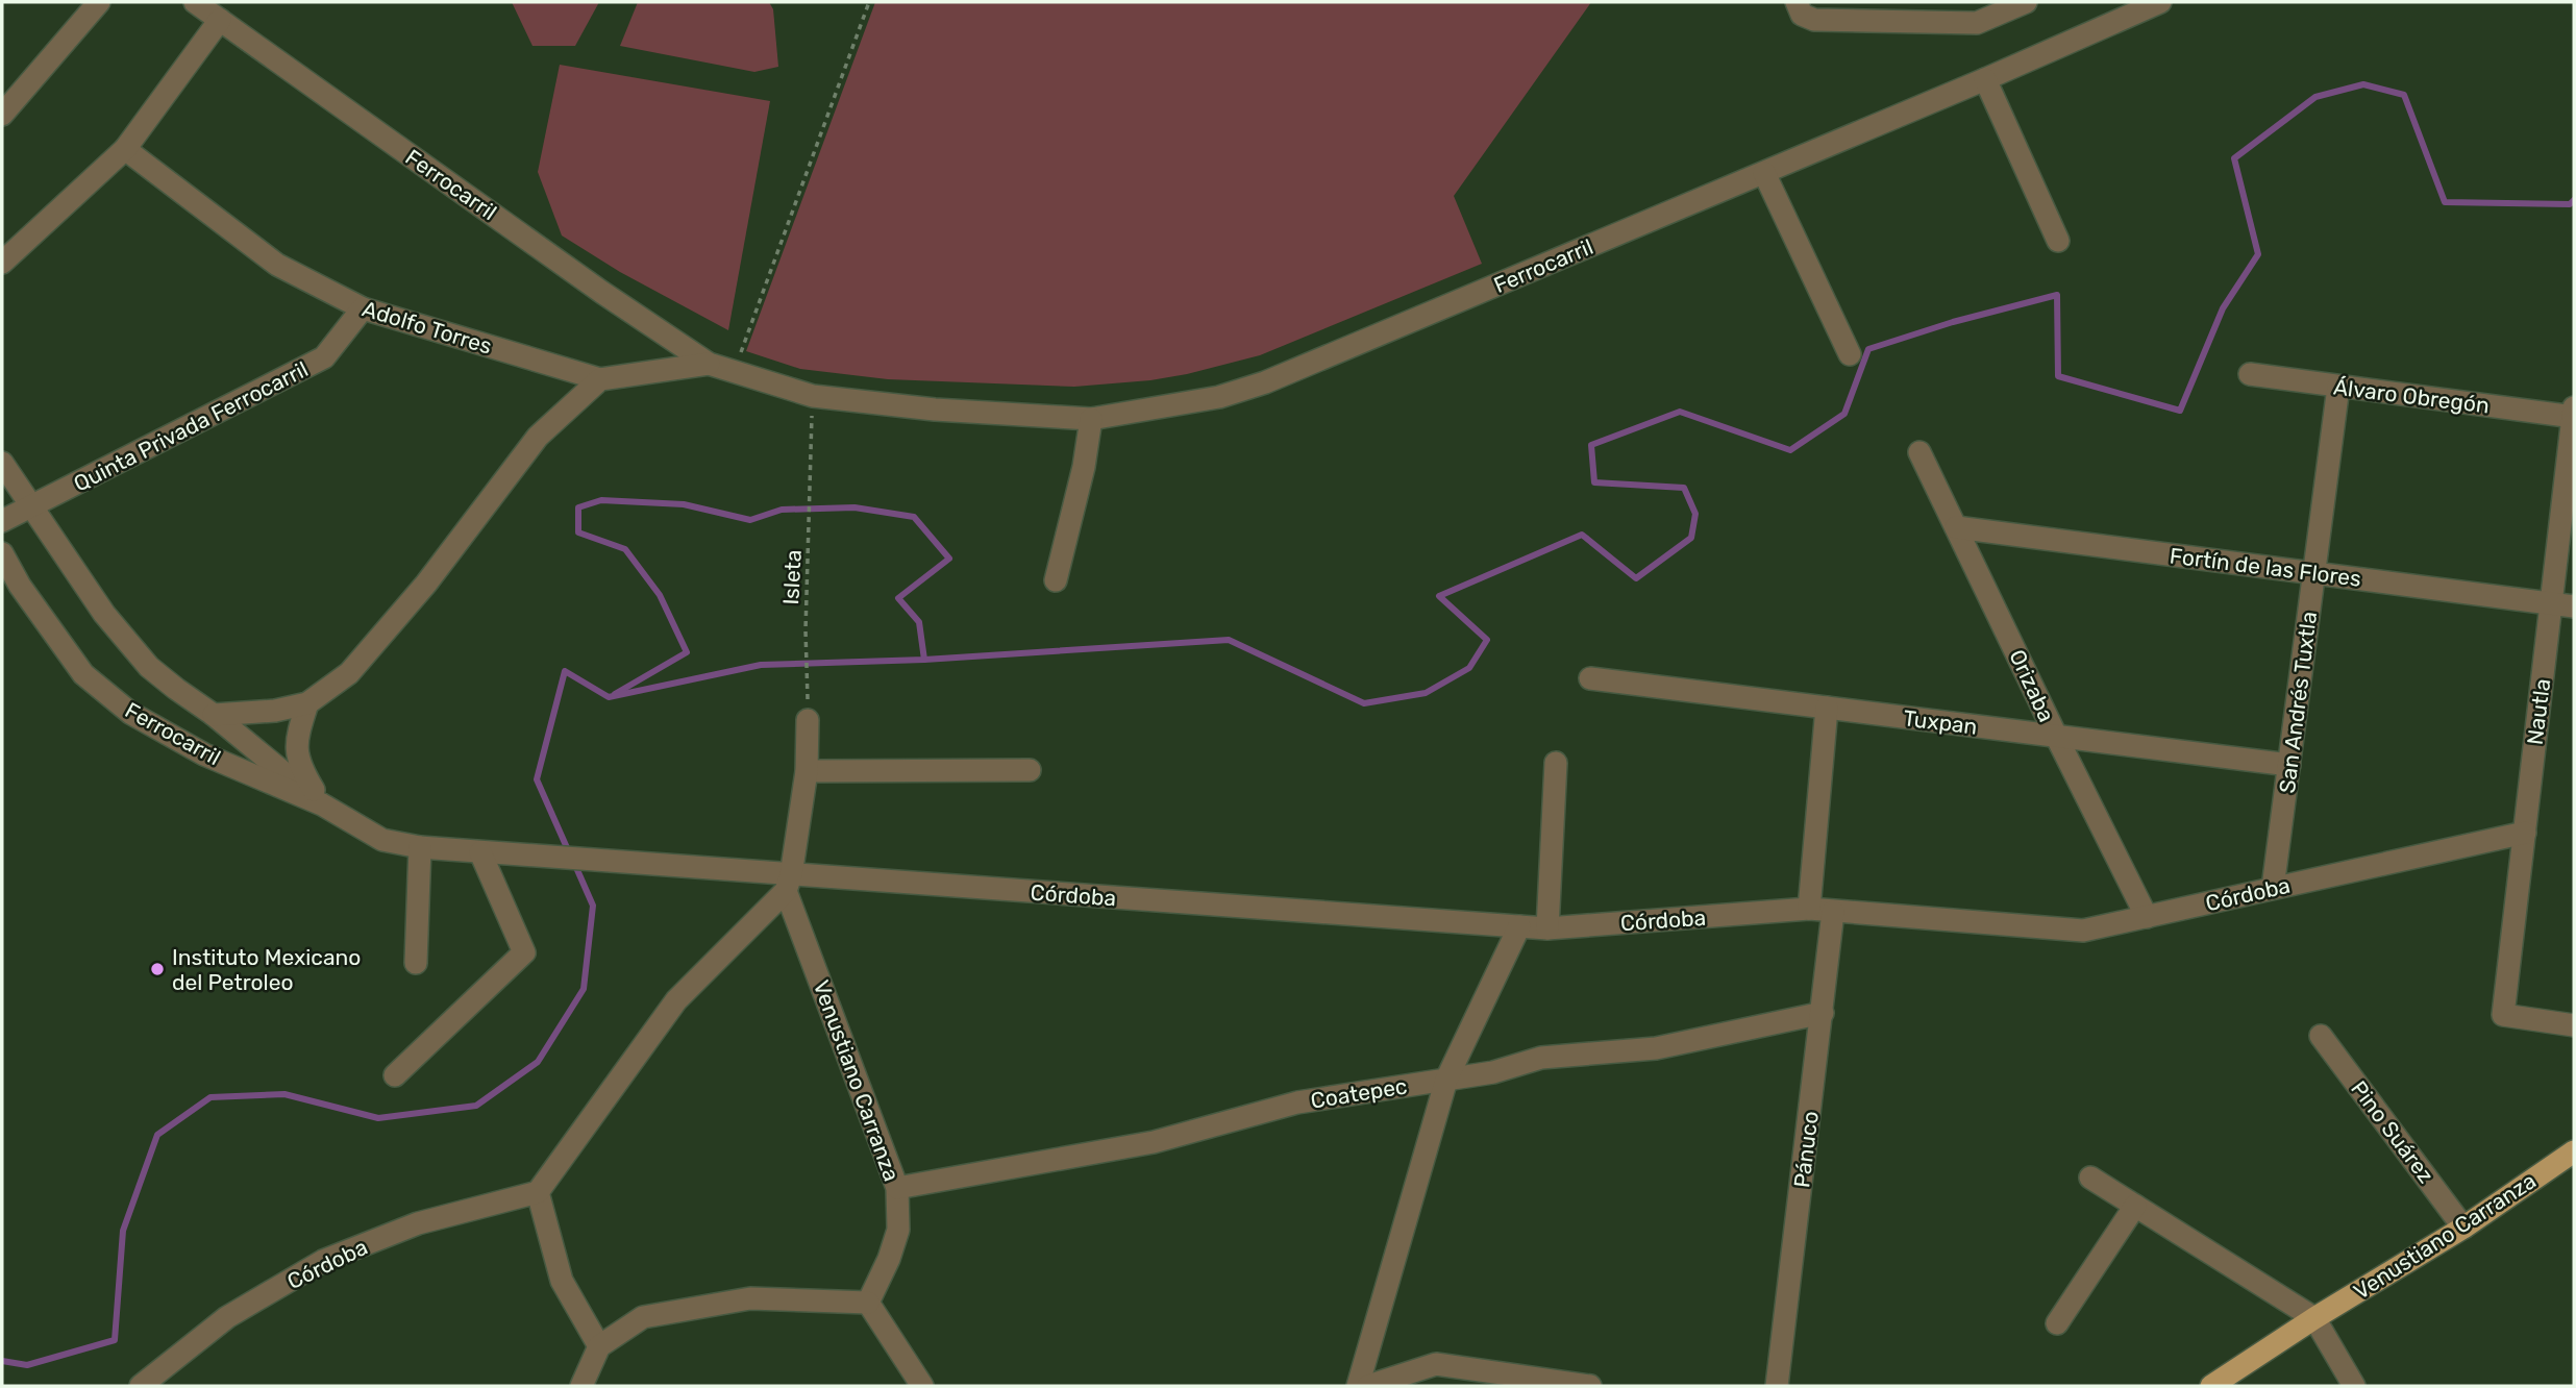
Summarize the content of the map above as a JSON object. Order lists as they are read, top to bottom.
{
  "streets": {
    "main road": ["Venustiano Carranza"],
    "street": [
      "Ferrocarril",
      "Adolfo Torres",
      "Álvaro Obregón",
      "Quinta Privada Ferrocarril",
      "Fortín de las Flores",
      "Orizaba",
      "San Andrés Tuxtla",
      "Nautla",
      "Tuxpan",
      "Córdoba",
      "Coatepec",
      "Pino Suárez",
      "Pánuco"
    ],
    "path": ["Isleta"]
  },
  "crossings": [
    ["Ferrocarril", "Adolfo Torres"],
    ["Ferrocarril", "Quinta Privada Ferrocarril"],
    ["Ferrocarril", "Isleta"],
    ["Ferrocarril", "Córdoba"],
    ["Adolfo Torres", "Quinta Privada Ferrocarril"],
    ["Álvaro Obregón", "San Andrés Tuxtla"],
    ["Álvaro Obregón", "Nautla"],
    ["Fortín de las Flores", "Orizaba"],
    ["Fortín de las Flores", "San Andrés Tuxtla"],
    ["Fortín de las Flores", "Nautla"],
    ["Orizaba", "Tuxpan"],
    ["Orizaba", "Córdoba"],
    ["San Andrés Tuxtla", "Tuxpan"],
    ["San Andrés Tuxtla", "Córdoba"],
    ["Nautla", "Córdoba"],
    ["Córdoba", "Venustiano Carranza"],
    ["Córdoba", "Pánuco"],
    ["Venustiano Carranza", "Coatepec"],
    ["Venustiano Carranza", "Pino Suárez"],
    ["Coatepec", "Pánuco"]
  ],
  "places": ["Instituto Mexicano del Petroleo"]
}
